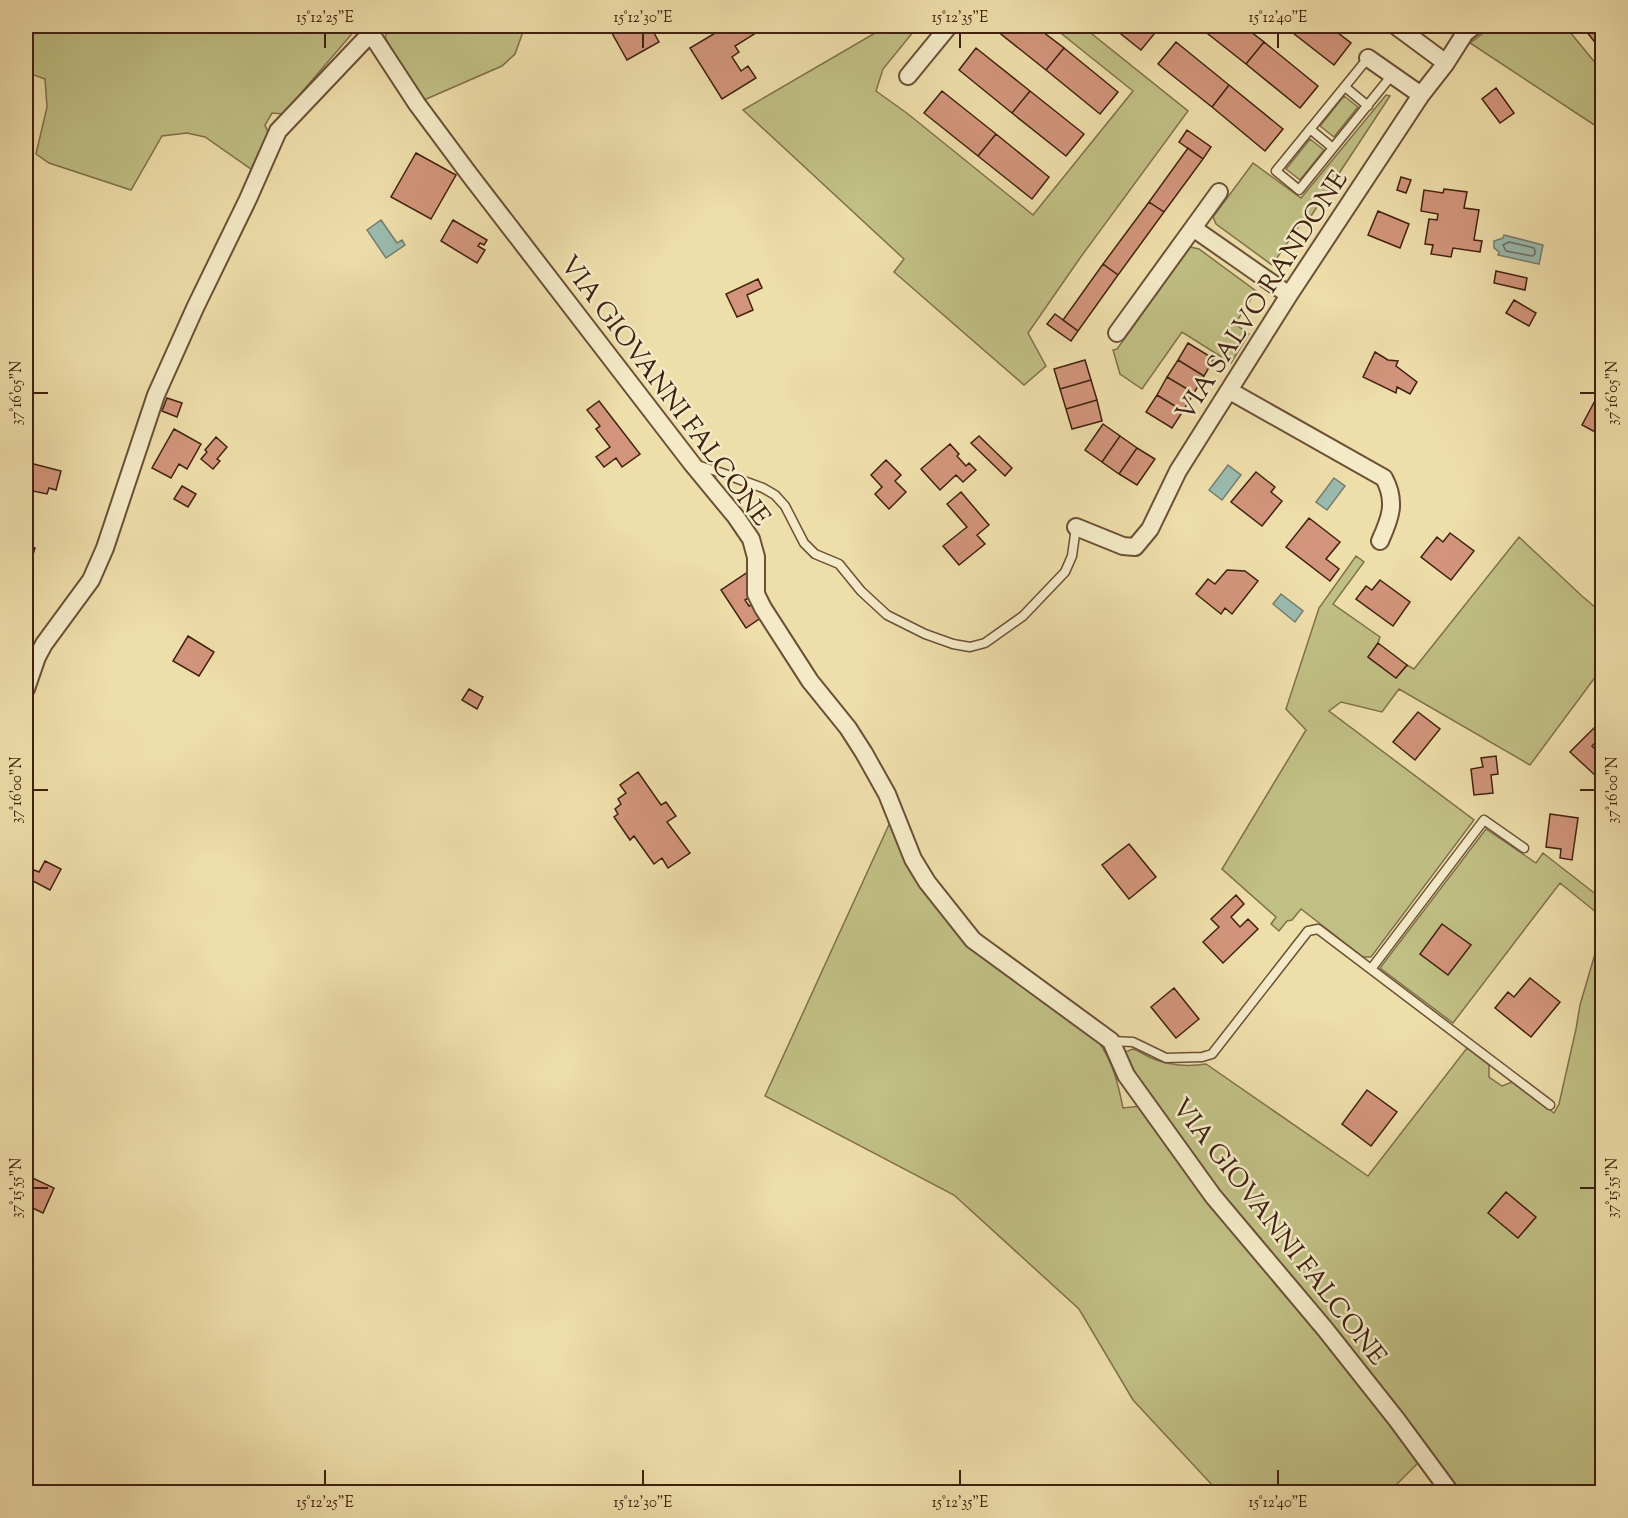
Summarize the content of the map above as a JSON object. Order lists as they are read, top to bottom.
{
  "streets": {
    "street": ["VIA SALVO RANDONE", "VIA GIOVANNI FALCONE"]
  },
  "coordinates": [
    "15°12'25\"E",
    "15°12'30\"E",
    "15°12'35\"E",
    "15°12'40\"E",
    "37°16'05\"N",
    "37°16'00\"N",
    "37°15'55\"N"
  ]
}
